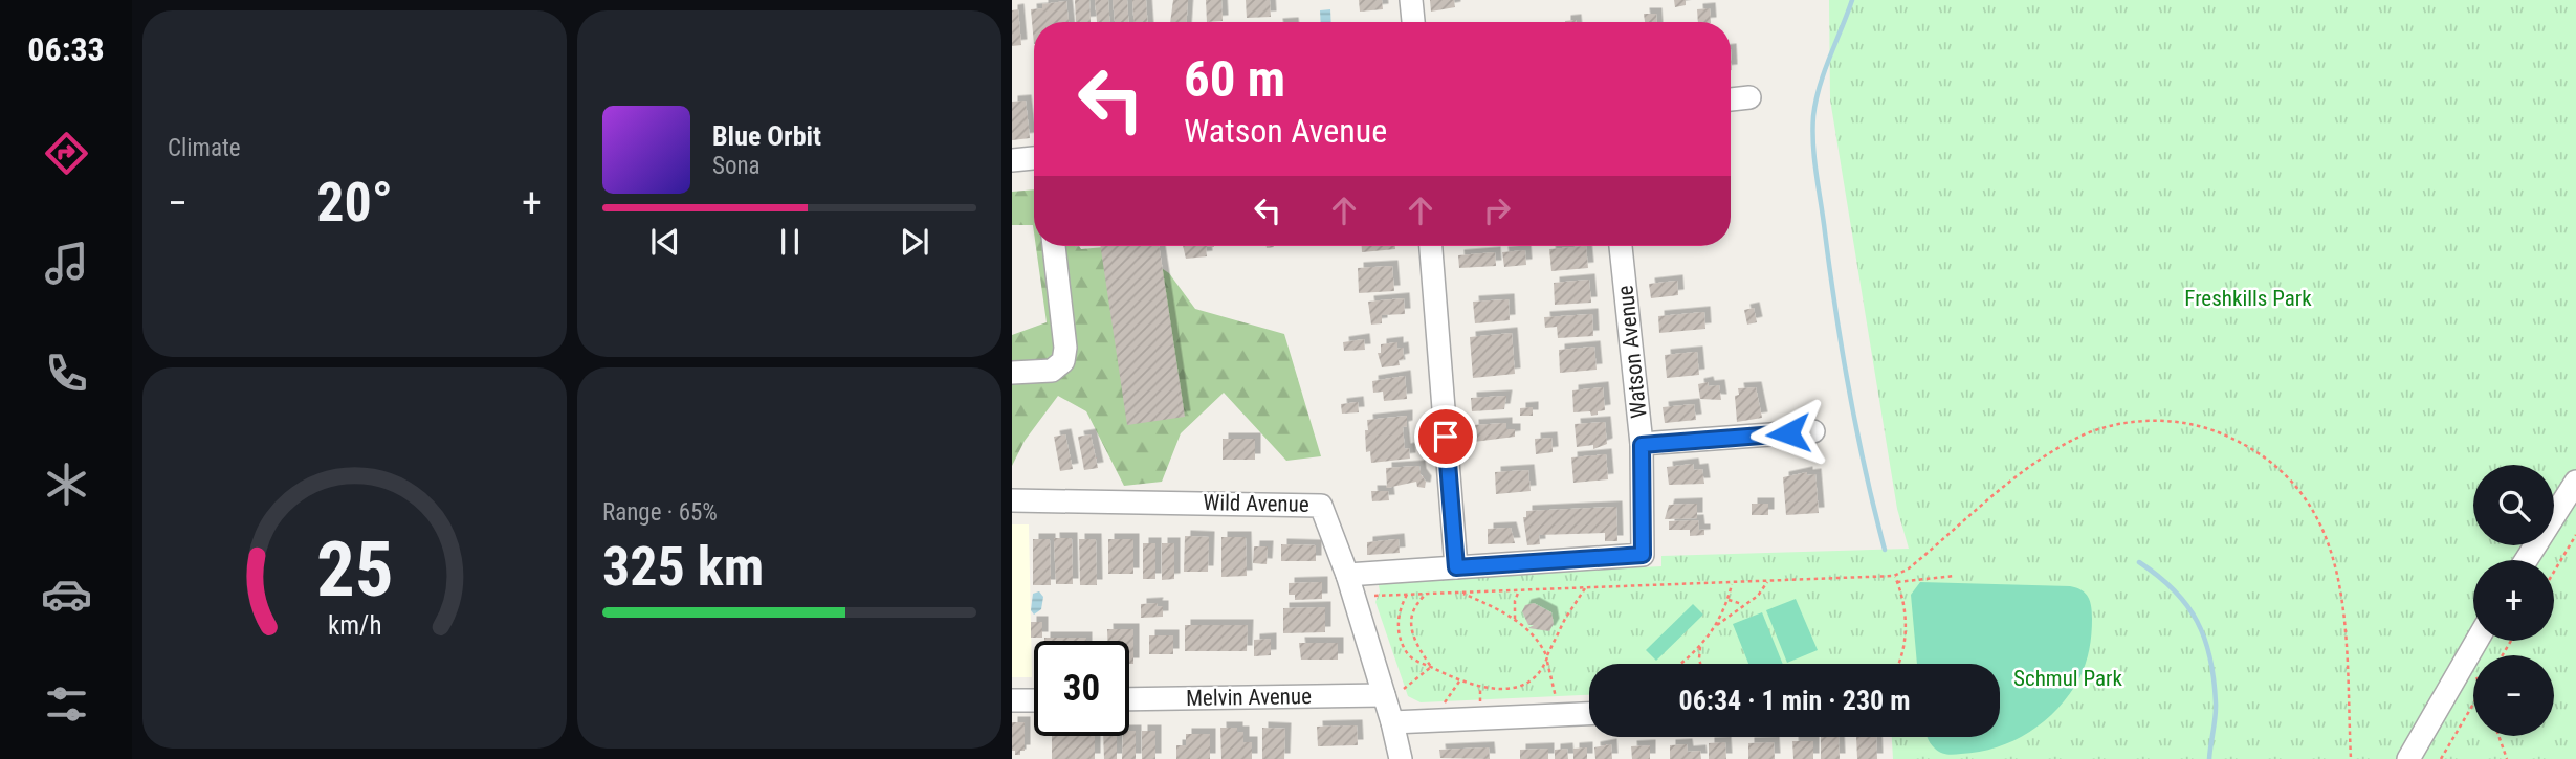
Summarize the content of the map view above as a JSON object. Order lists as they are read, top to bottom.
{
  "streets": {
    "street": ["Watson Avenue", "Wild Avenue", "Melvin Avenue"]
  },
  "crossings": [
    ["Wild Avenue", "Melvin Avenue"]
  ],
  "parks": ["Freshkills Park", "Schmul Park"],
  "page": {
    "tabs": "06:33",
    "tile": [
      "Climate",
      ["Range · 65%", "325 km"]
    ],
    "turn": ["60 m", "Watson Avenue"],
    "song": ["Blue Orbit", "Sona"],
    "heat": ["−", "20°", "+"],
    "map_buttons": ["+", "−"],
    "limit": "30",
    "trip": "06:34 · 1 min · 230 m",
    "gauge": ["25", "km/h"]
  }
}
